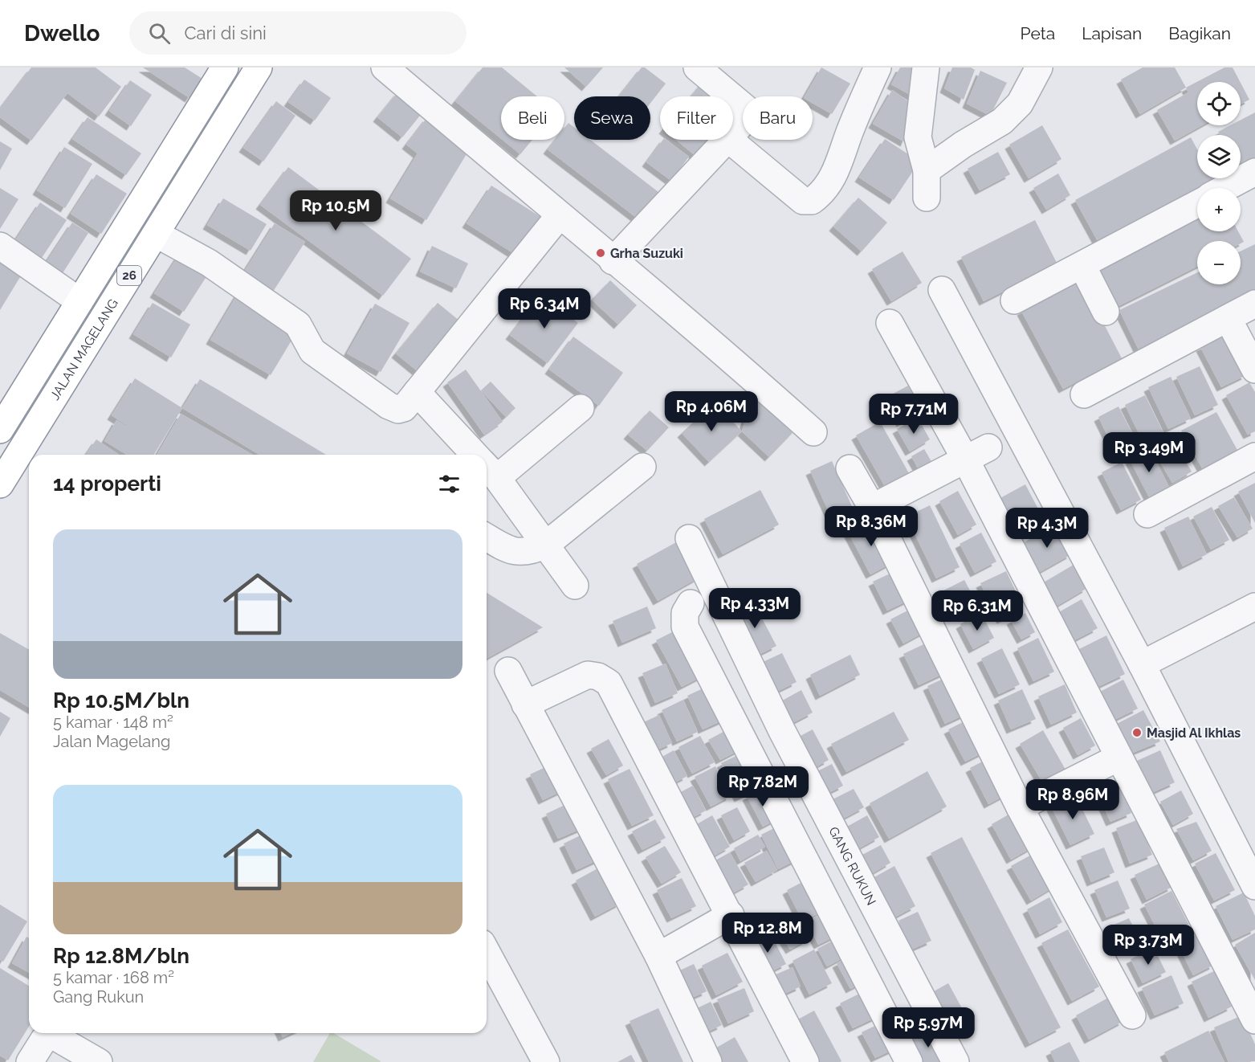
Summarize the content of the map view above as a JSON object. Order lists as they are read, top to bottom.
{
  "streets": {
    "highway": ["26", "JALAN MAGELANG"],
    "street": ["GANG RUKUN"]
  },
  "places": ["Grha Suzuki", "Masjid Al Ikhlas"],
  "page": {
    "header": "Dwello",
    "search": "Cari di sini",
    "nav": ["Peta", "Lapisan", "Bagikan"],
    "map_buttons": ["+", "−"],
    "chip": [
      "Beli",
      "Sewa",
      "Filter",
      "Baru"
    ],
    "price": [
      "Rp 10.5M",
      "Rp 6.34M",
      "Rp 4.06M",
      "Rp 7.71M",
      "Rp 3.49M",
      "Rp 8.36M",
      "Rp 4.3M",
      "Rp 4.33M",
      "Rp 6.31M",
      "Rp 7.82M",
      "Rp 8.96M",
      "Rp 12.8M",
      "Rp 3.73M",
      "Rp 5.97M"
    ],
    "heading": "14 properti",
    "list": [
      {
        "name": "Rp 10.5M/bln",
        "note": "5 kamar · 148 m² · Jalan Magelang"
      },
      {
        "name": "Rp 12.8M/bln",
        "note": "5 kamar · 168 m² · Gang Rukun"
      }
    ]
  }
}
